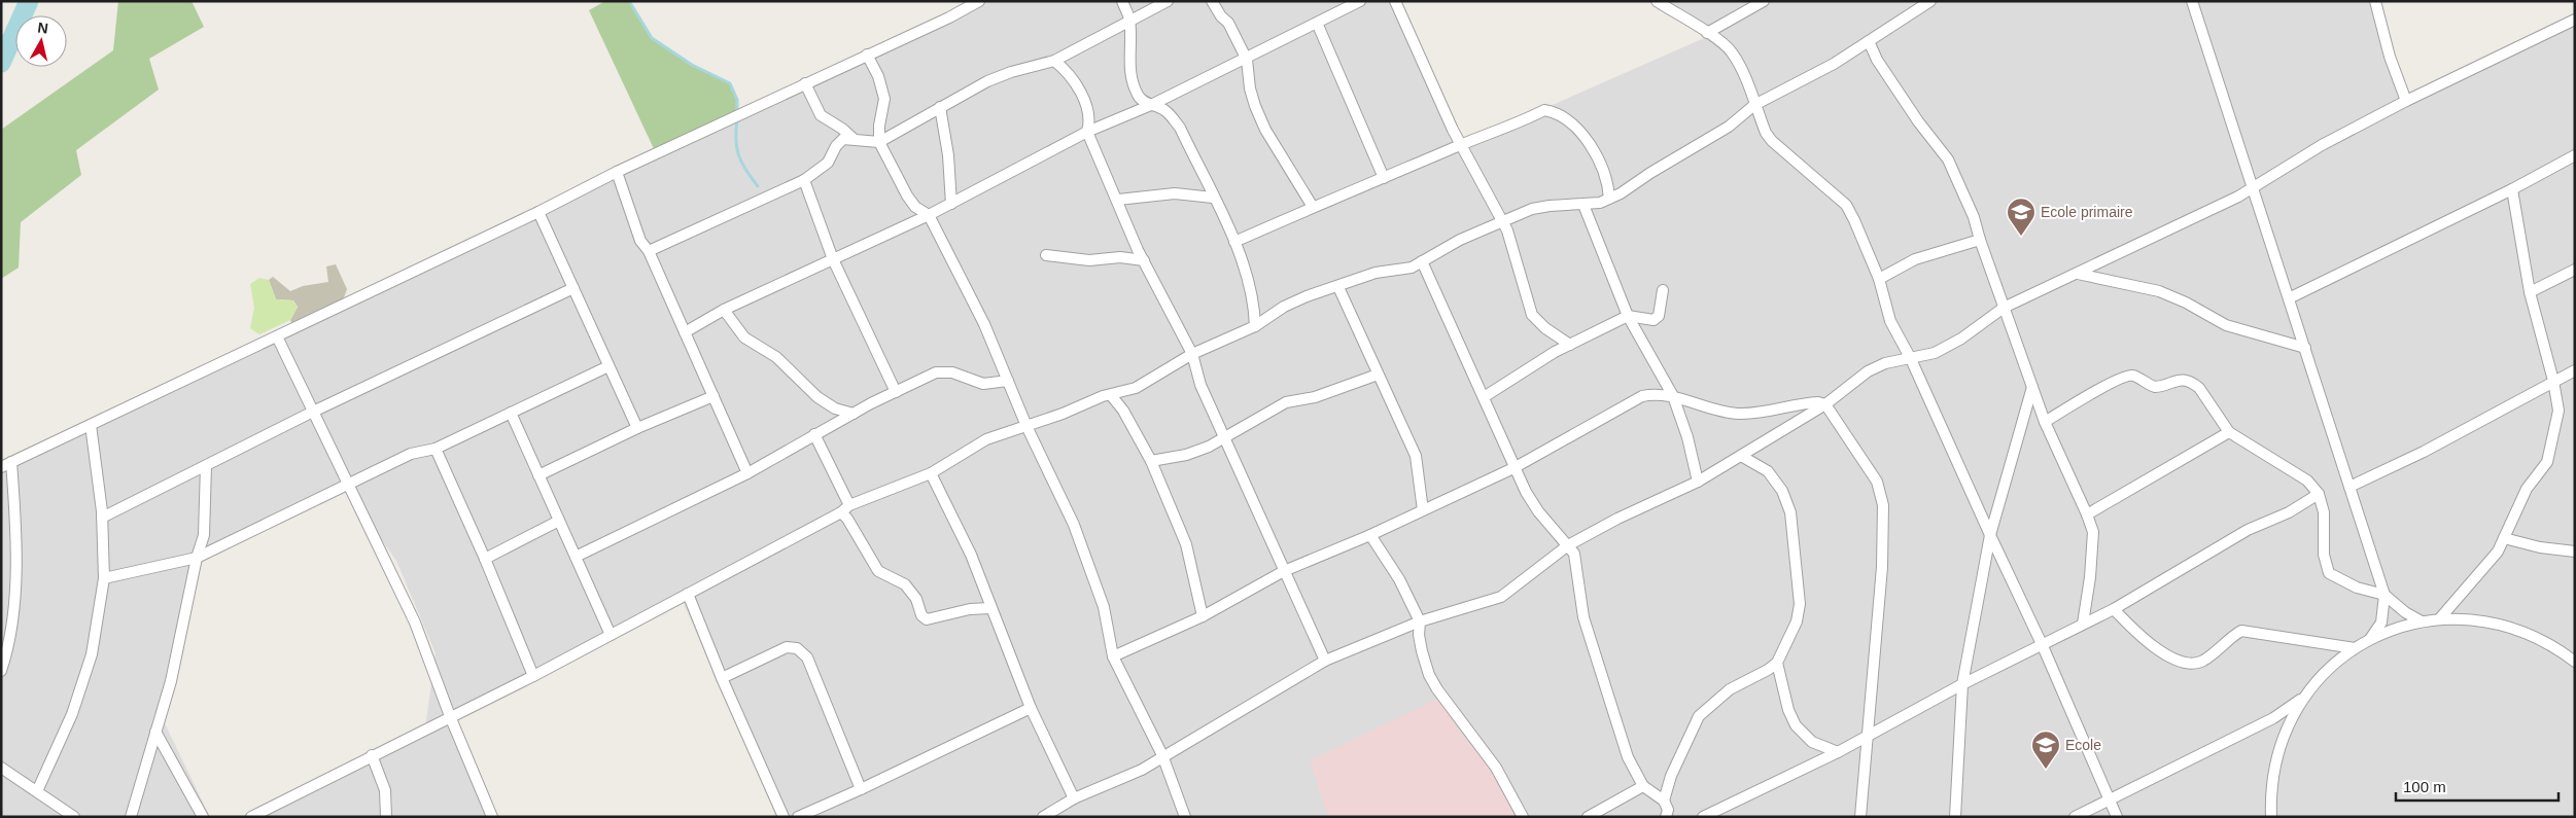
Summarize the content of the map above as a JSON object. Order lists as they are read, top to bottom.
{
  "places": {
    "school or university": ["Ecole primaire", "Ecole"]
  },
  "scale_bar": "100 m",
  "north": "top"
}
